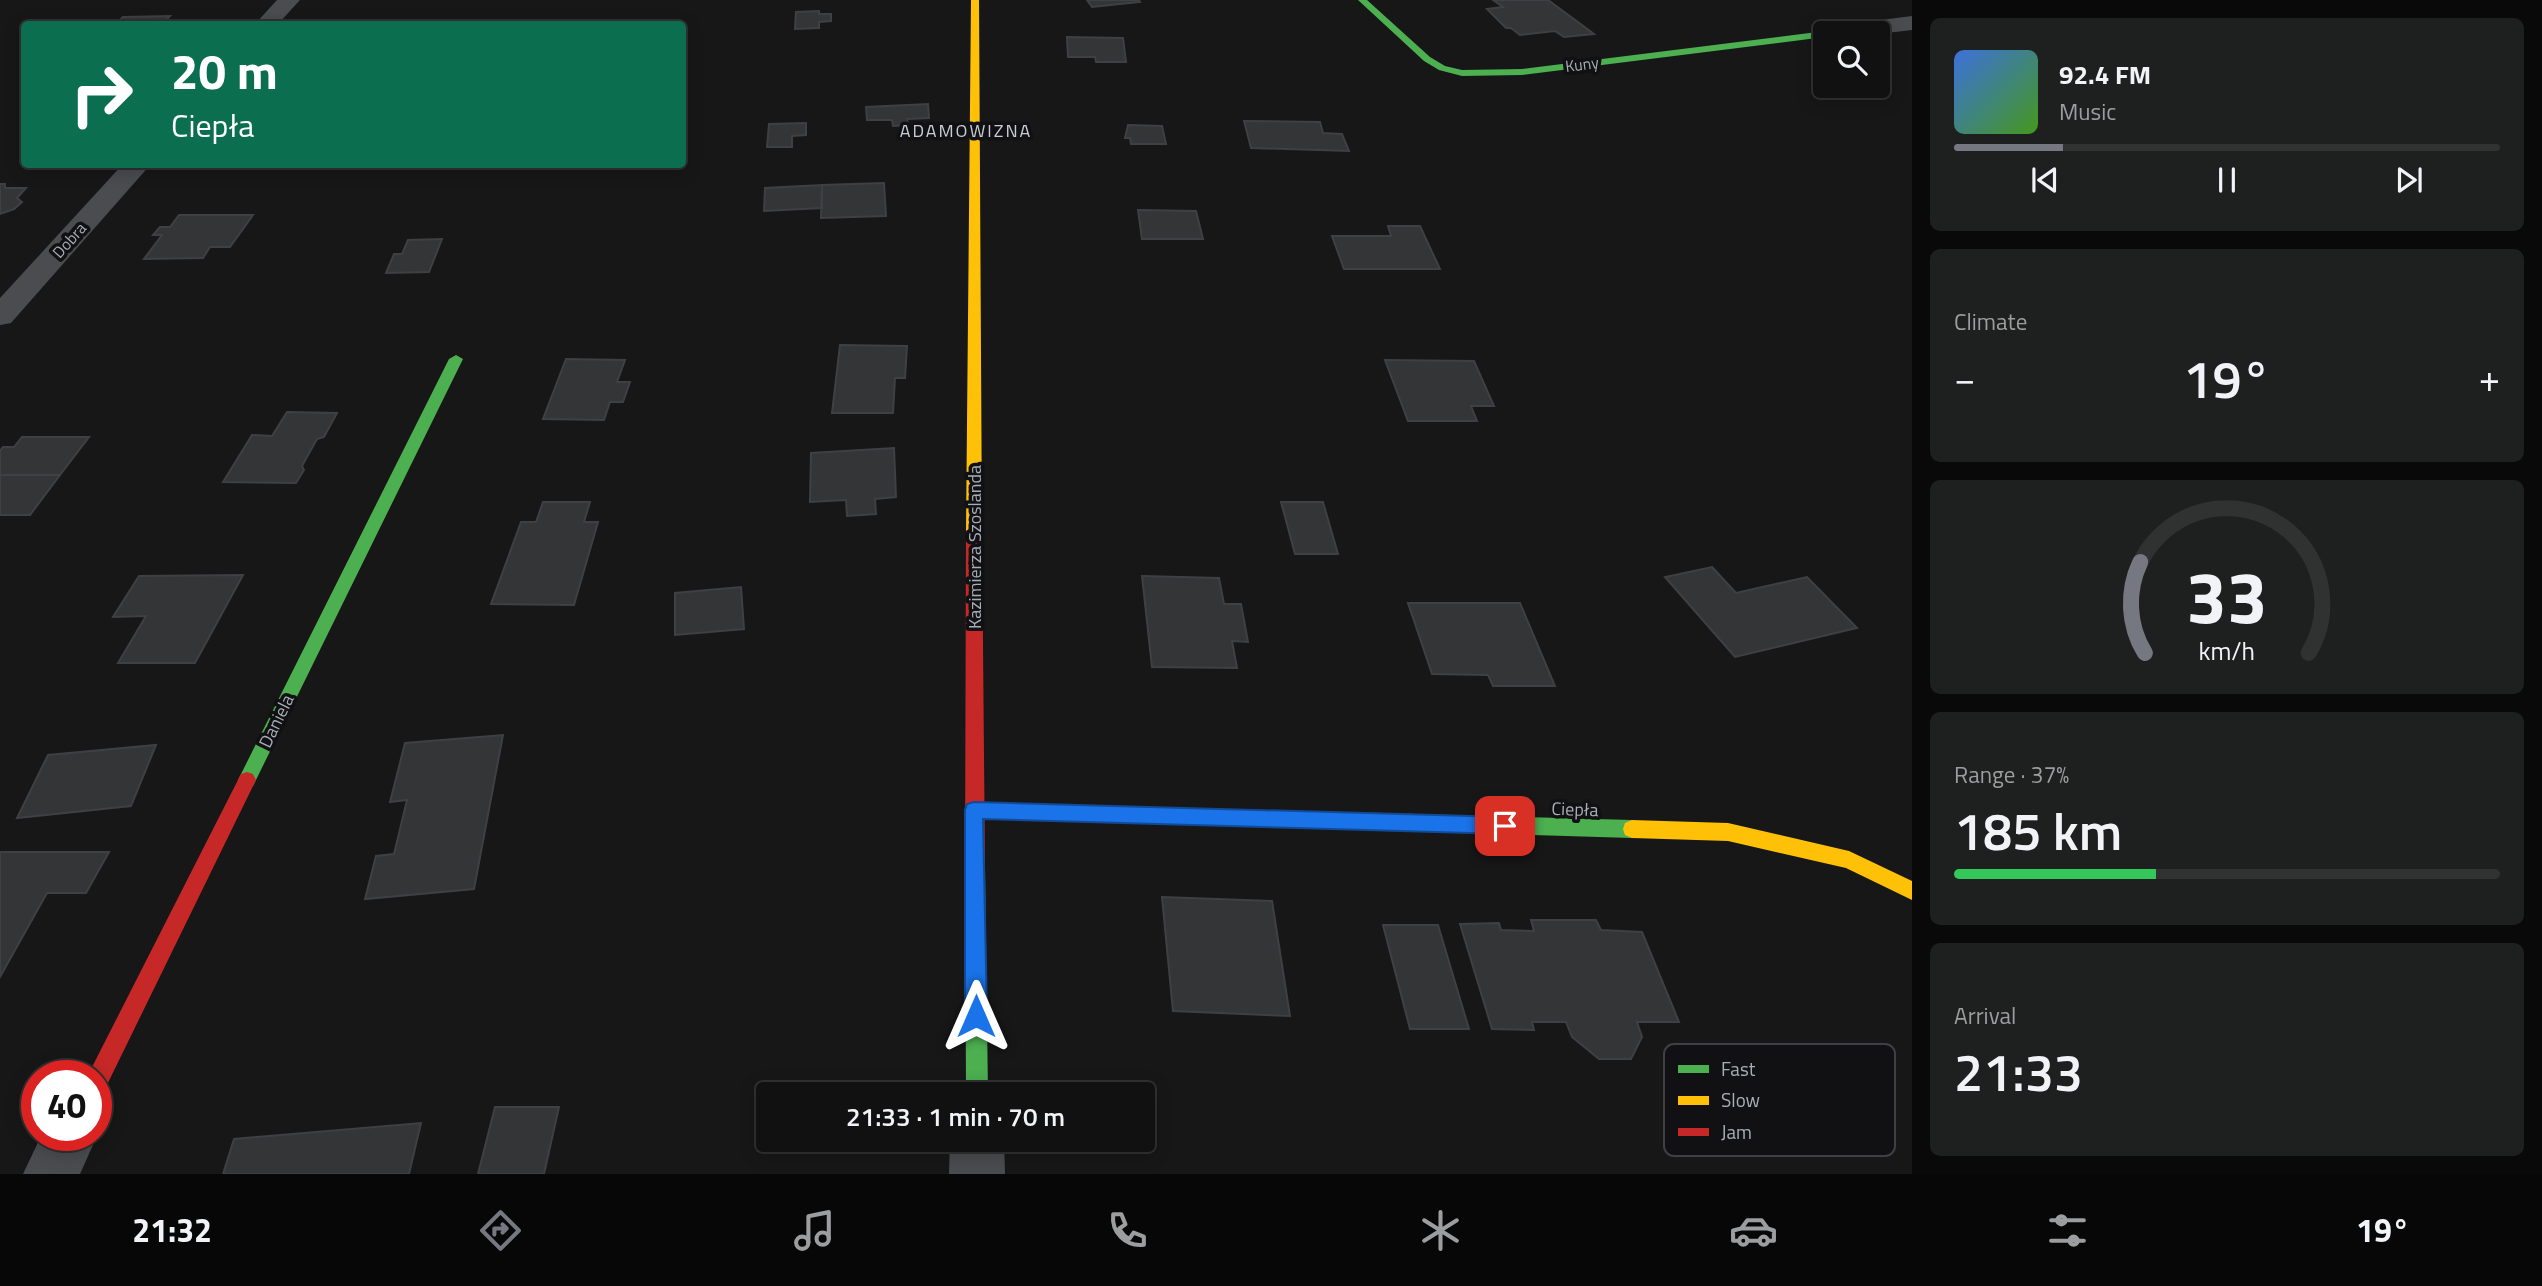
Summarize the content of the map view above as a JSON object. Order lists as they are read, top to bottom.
{
  "streets": {
    "street": [
      "Kuny",
      "Dobra",
      "Kazimierza Szoslanda",
      "Daniela",
      "Ciepła"
    ]
  },
  "crossings": [
    ["Kazimierza Szoslanda", "Ciepła"]
  ],
  "districts": ["ADAMOWIZNA"],
  "legend": ["Fast", "Slow", "Jam"],
  "page": {
    "turn": ["20 m", "Ciepła"],
    "song": ["92.4 FM", "Music"],
    "tile": [
      "Climate",
      ["Range · 37%", "185 km"],
      ["Arrival", "21:33"]
    ],
    "heat": ["−", "19°", "+"],
    "limit": "40",
    "trip": "21:33 · 1 min · 70 m",
    "tabs": ["21:32", "19°"],
    "gauge": ["33", "km/h"]
  }
}
